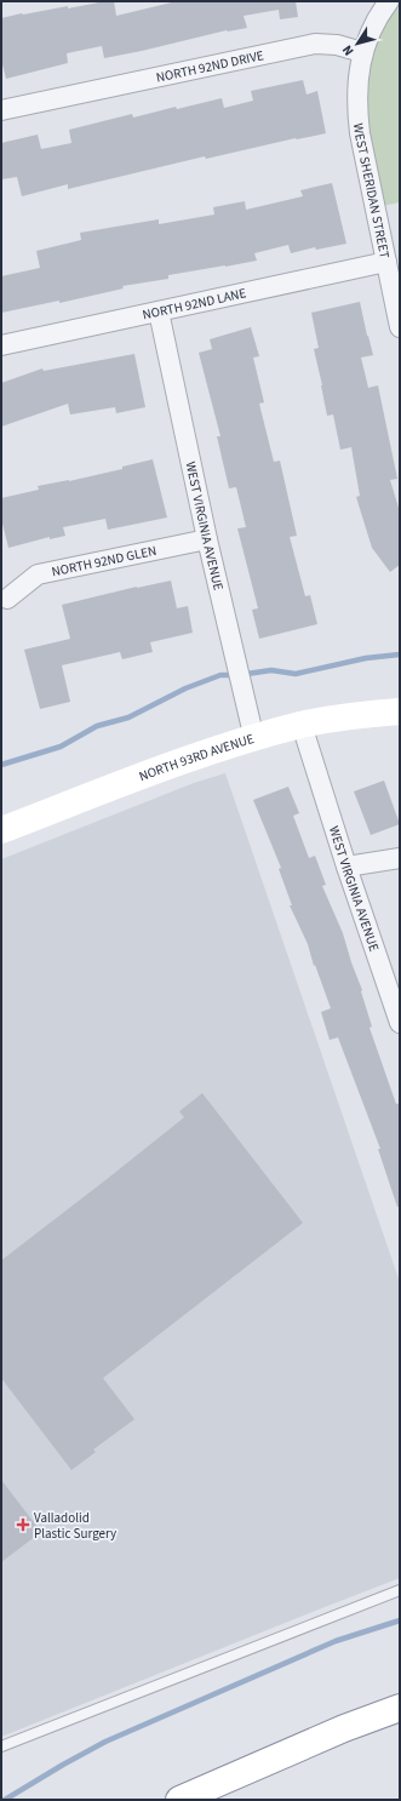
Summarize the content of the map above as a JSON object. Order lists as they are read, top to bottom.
{
  "streets": {
    "main road": ["NORTH 93RD AVENUE"],
    "street": [
      "NORTH 92ND DRIVE",
      "WEST SHERIDAN STREET",
      "NORTH 92ND LANE",
      "WEST VIRGINIA AVENUE",
      "NORTH 92ND GLEN"
    ]
  },
  "crossings": [
    ["NORTH 92ND DRIVE", "WEST SHERIDAN STREET"],
    ["WEST SHERIDAN STREET", "NORTH 92ND LANE"],
    ["NORTH 92ND LANE", "WEST VIRGINIA AVENUE"],
    ["WEST VIRGINIA AVENUE", "NORTH 92ND GLEN"],
    ["WEST VIRGINIA AVENUE", "NORTH 93RD AVENUE"]
  ],
  "places": {
    "health": ["Valladolid Plastic Surgery"]
  },
  "north": "bottom left"
}
